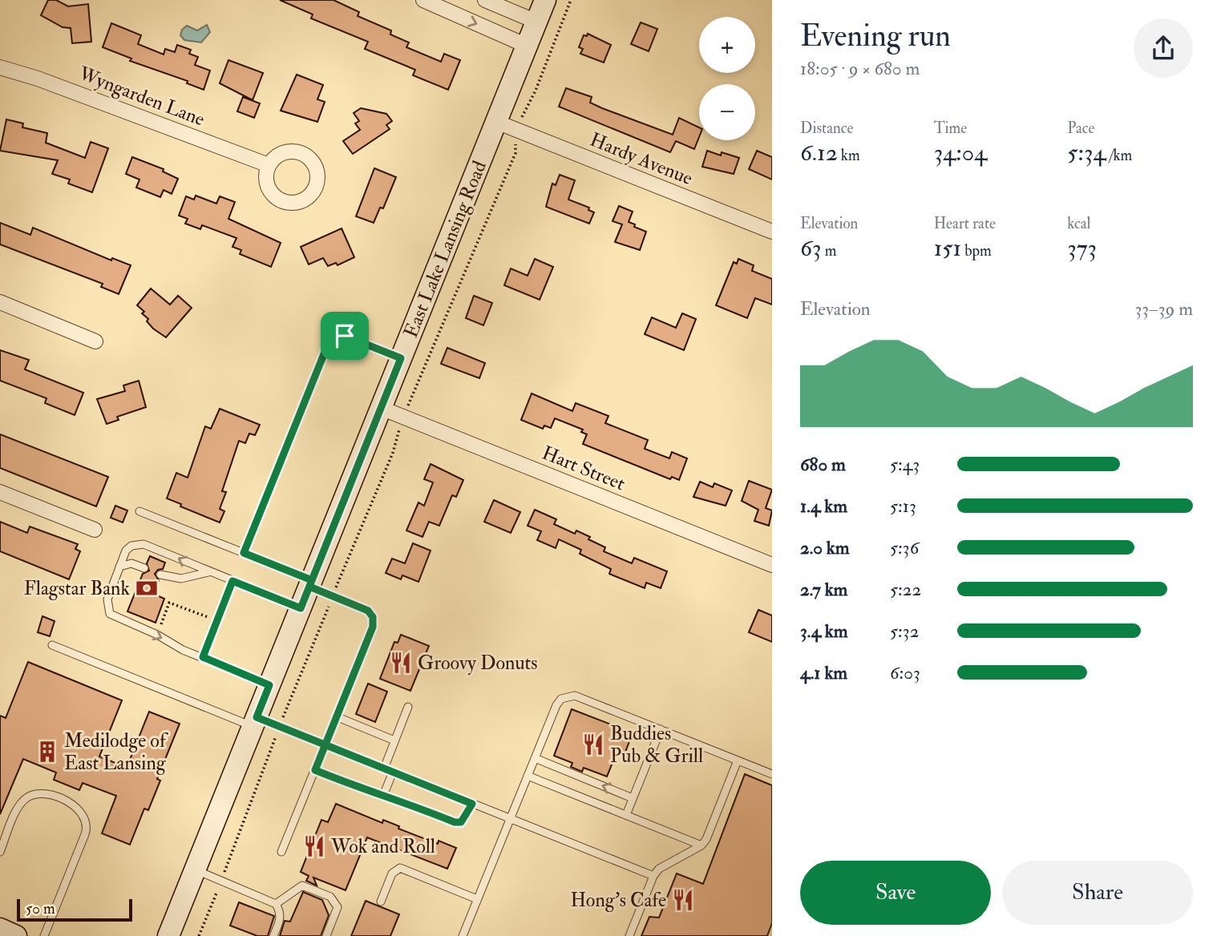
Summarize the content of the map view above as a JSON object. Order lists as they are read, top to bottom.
{
  "streets": {
    "main road": ["East Lake Lansing Road"],
    "street": ["Wyngarden Lane", "Hardy Avenue", "Hart Street"]
  },
  "crossings": [
    ["Hardy Avenue", "East Lake Lansing Road"],
    ["East Lake Lansing Road", "Hart Street"]
  ],
  "places": {
    "bank": ["Flagstar Bank"],
    "restaurant": [
      "Groovy Donuts",
      "Buddies Pub & Grill",
      "Wok and Roll",
      "Hong's Cafe"
    ],
    "building": ["Medilodge of East Lansing"]
  },
  "scale_bar": "50 m",
  "page": {
    "heading": ["Evening run", "18:05 · 9 × 680 m"],
    "map_buttons": ["+", "−"],
    "stats": [
      ["Distance", "6.12 km"],
      ["Time", "34:04"],
      ["Pace", "5:34 /km"],
      ["Elevation", "63 m"],
      ["Heart rate", "151 bpm"],
      ["kcal", "373"]
    ],
    "chart": ["Elevation", "33–39 m"],
    "list": [
      {
        "name": "680 m",
        "note": "5:43"
      },
      {
        "name": "1.4 km",
        "note": "5:13"
      },
      {
        "name": "2.0 km",
        "note": "5:36"
      },
      {
        "name": "2.7 km",
        "note": "5:22"
      },
      {
        "name": "3.4 km",
        "note": "5:32"
      },
      {
        "name": "4.1 km",
        "note": "6:03"
      }
    ],
    "buttons": ["Save", "Share"],
    "scale": "50 m"
  }
}
